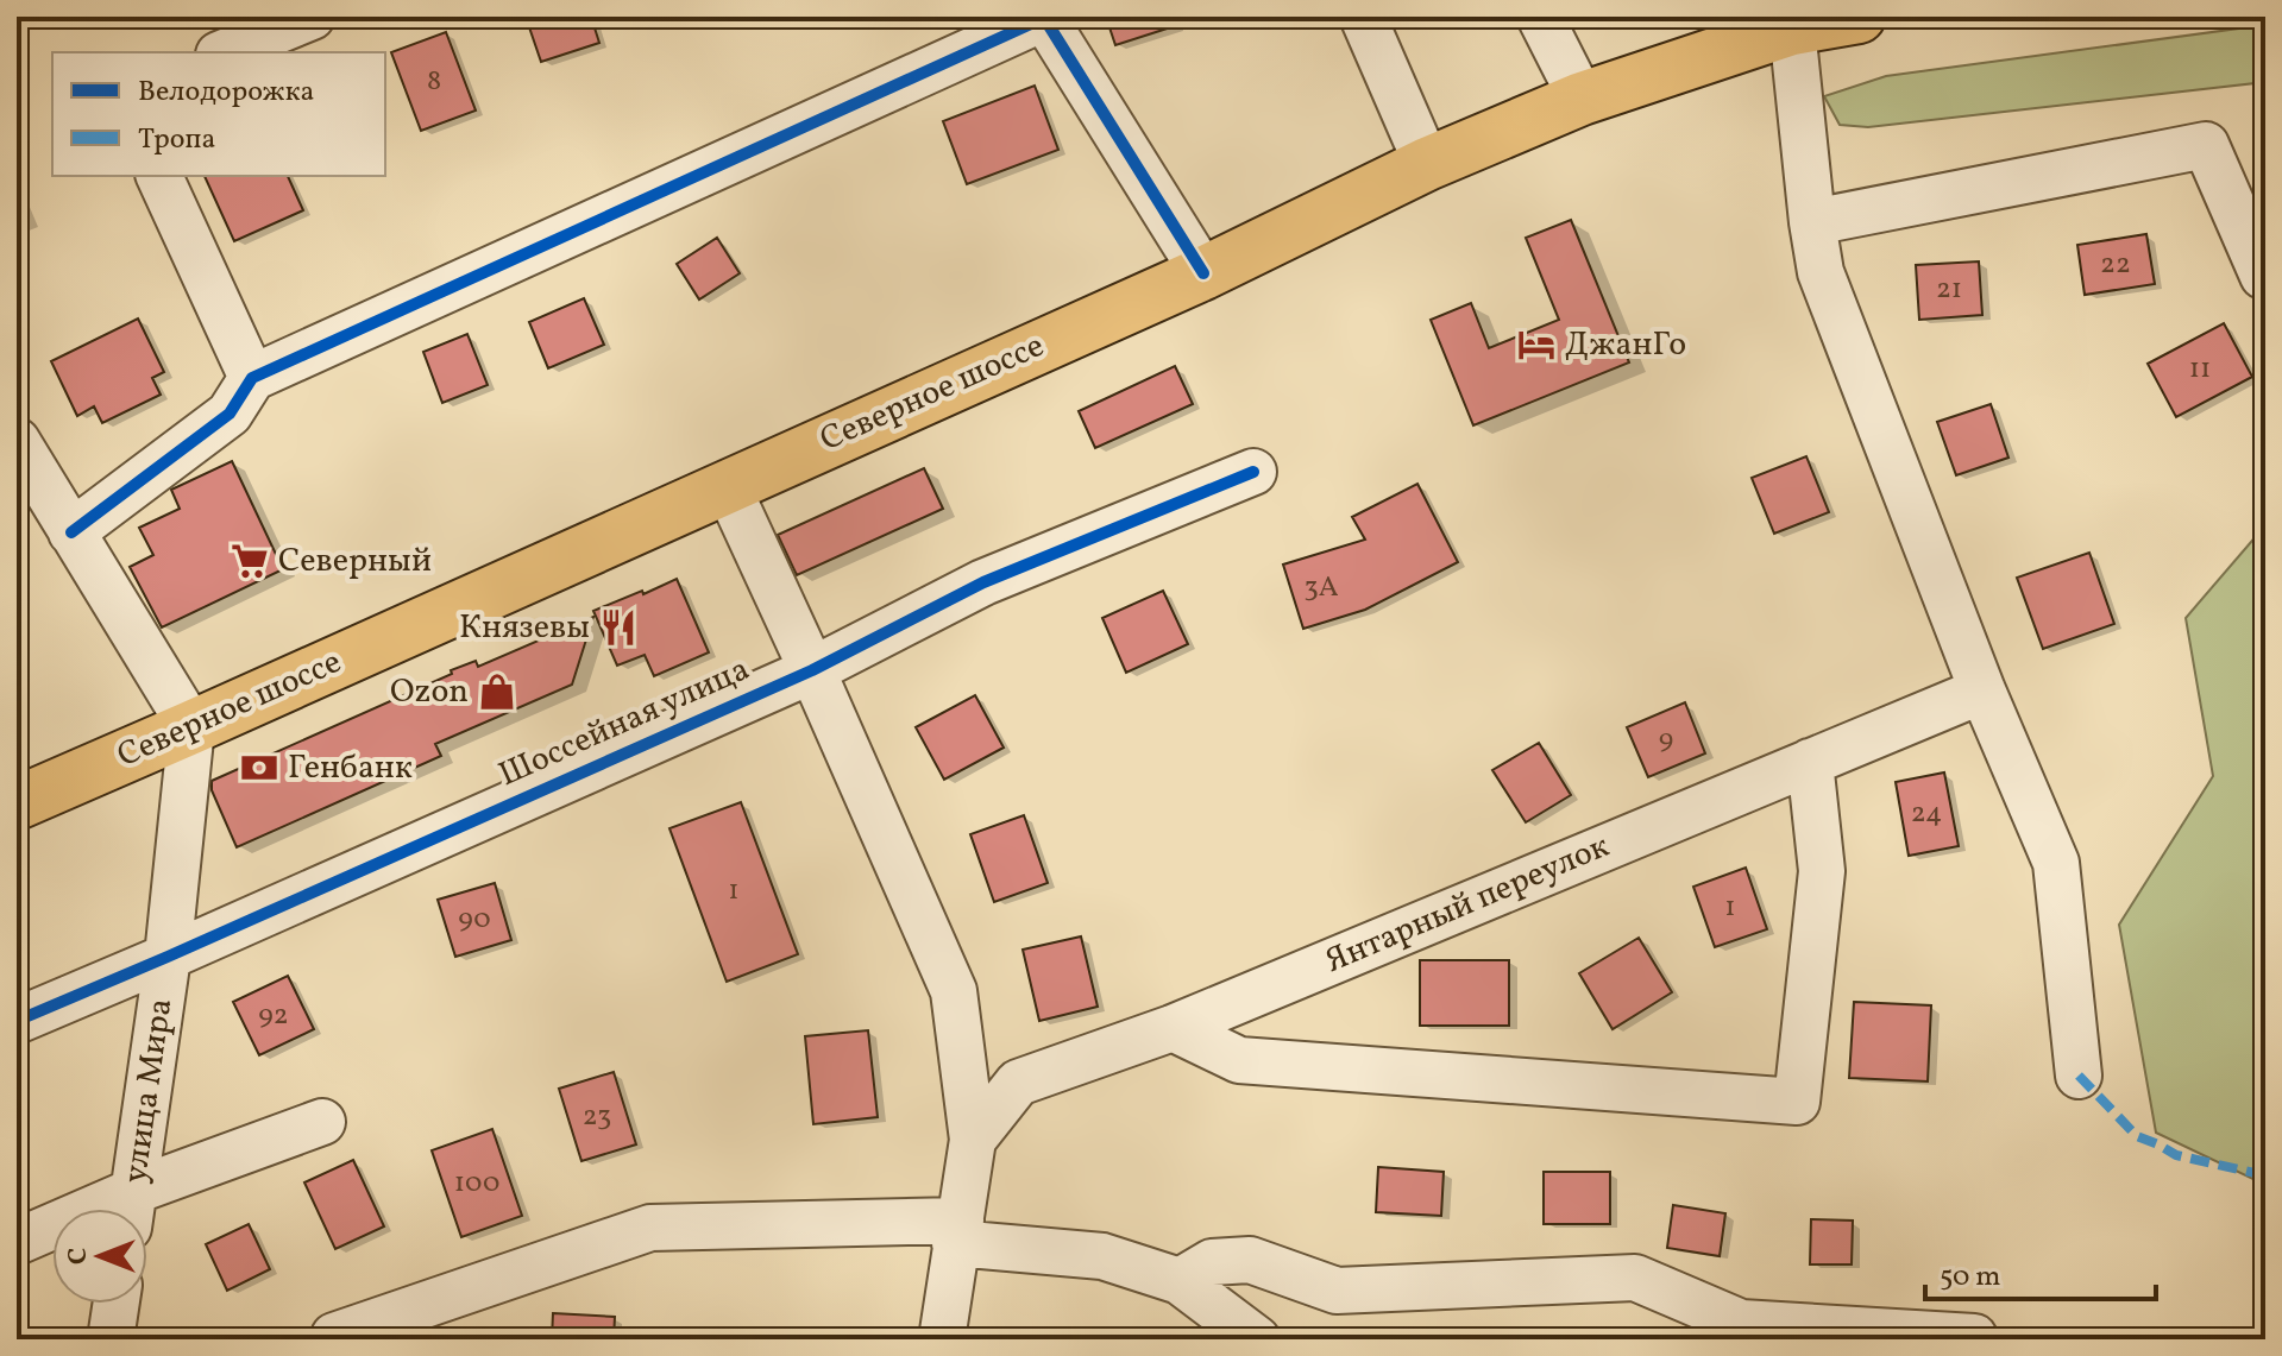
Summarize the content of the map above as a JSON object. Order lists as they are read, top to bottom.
{
  "streets": {
    "main road": ["Северное шоссе"],
    "street": ["Шоссейная улица", "Янтарный переулок", "улица Мира"]
  },
  "crossings": [
    ["Северное шоссе", "улица Мира"],
    ["Шоссейная улица", "улица Мира"]
  ],
  "places": {
    "hotel": ["ДжанГо"],
    "supermarket": ["Северный"],
    "restaurant": ["Князевы"],
    "shop": ["Ozon"],
    "bank": ["Генбанк"]
  },
  "house_numbers": [
    "8",
    "22",
    "21",
    "11",
    "3А",
    "9",
    "24",
    "1",
    "1",
    "90",
    "92",
    "23",
    "100"
  ],
  "legend": ["Велодорожка", "Тропа"],
  "scale_bar": "50 m",
  "north": "left"
}
